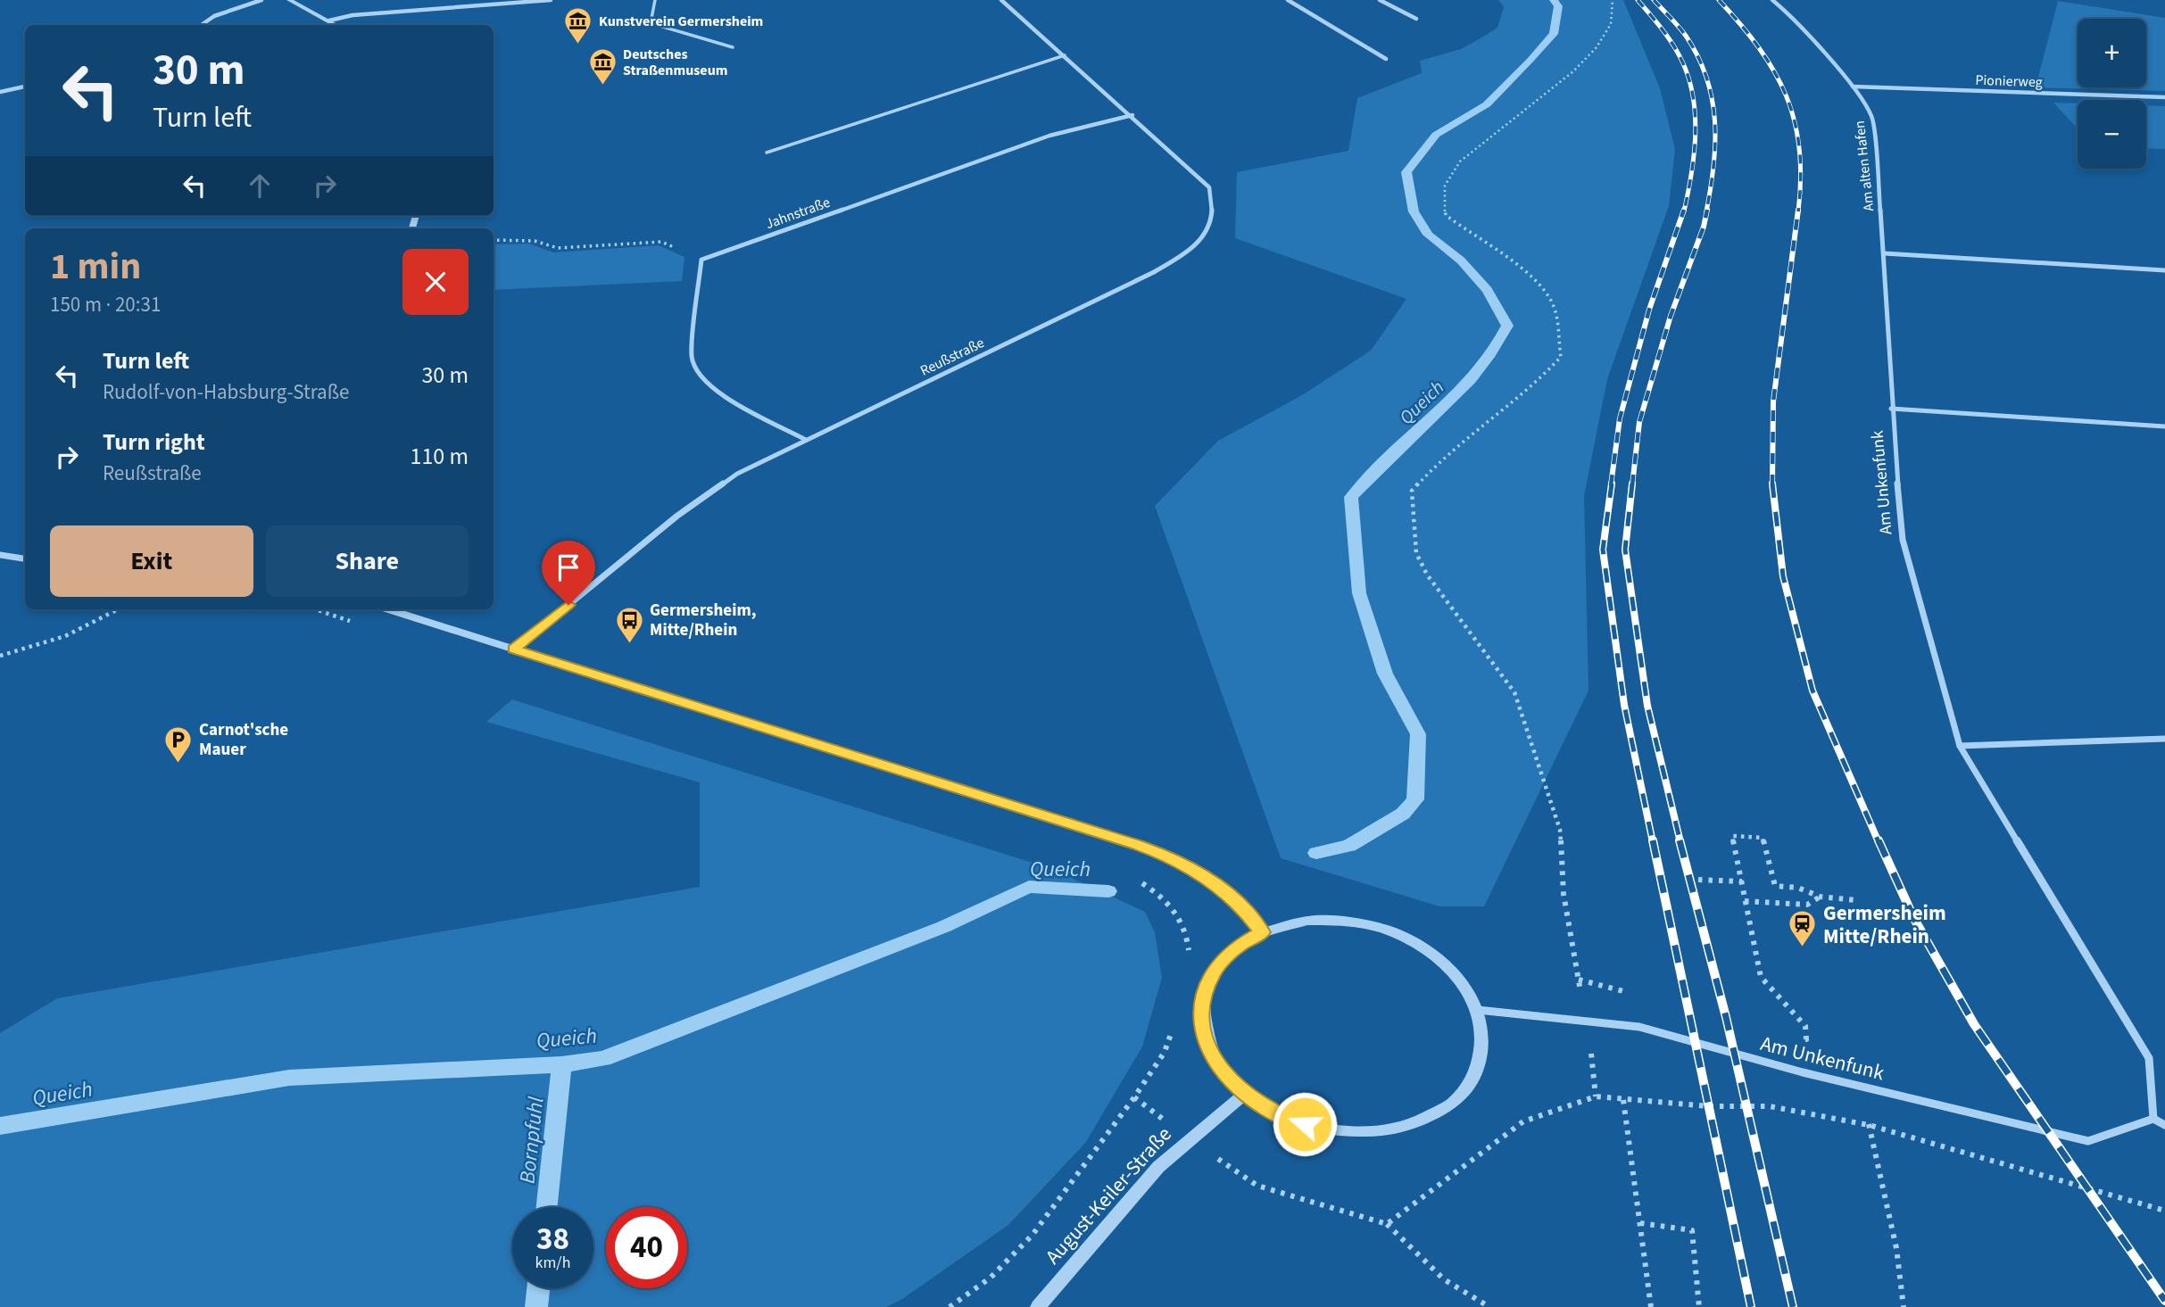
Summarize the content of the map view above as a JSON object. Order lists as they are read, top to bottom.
{
  "streets": {
    "street": [
      "Pionierweg",
      "Am alten Hafen",
      "Jahnstraße",
      "Reußstraße",
      "Am Unkenfunk",
      "August-Keiler-Straße"
    ]
  },
  "crossings": [
    ["Pionierweg", "Am alten Hafen"],
    ["Am alten Hafen", "Am Unkenfunk"],
    ["Jahnstraße", "Reußstraße"]
  ],
  "water": ["Queich", "Bornpfuhl"],
  "places": {
    "museum": ["Kunstverein Germersheim", "Deutsches Straßenmuseum"],
    "bus stop": ["Germersheim, Mitte/Rhein"],
    "parking": ["Carnot'sche Mauer"],
    "station": ["Germersheim Mitte/Rhein"]
  },
  "page": {
    "map_buttons": ["+", "−"],
    "turn": ["30 m", "Turn left"],
    "heading": ["1 min", "150 m · 20:31"],
    "list": [
      {
        "name": "Turn left",
        "note": "Rudolf-von-Habsburg-Straße",
        "value": "30 m"
      },
      {
        "name": "Turn right",
        "note": "Reußstraße",
        "value": "110 m"
      }
    ],
    "buttons": ["Exit", "Share"],
    "speed": "38 km/h",
    "limit": "40"
  }
}
